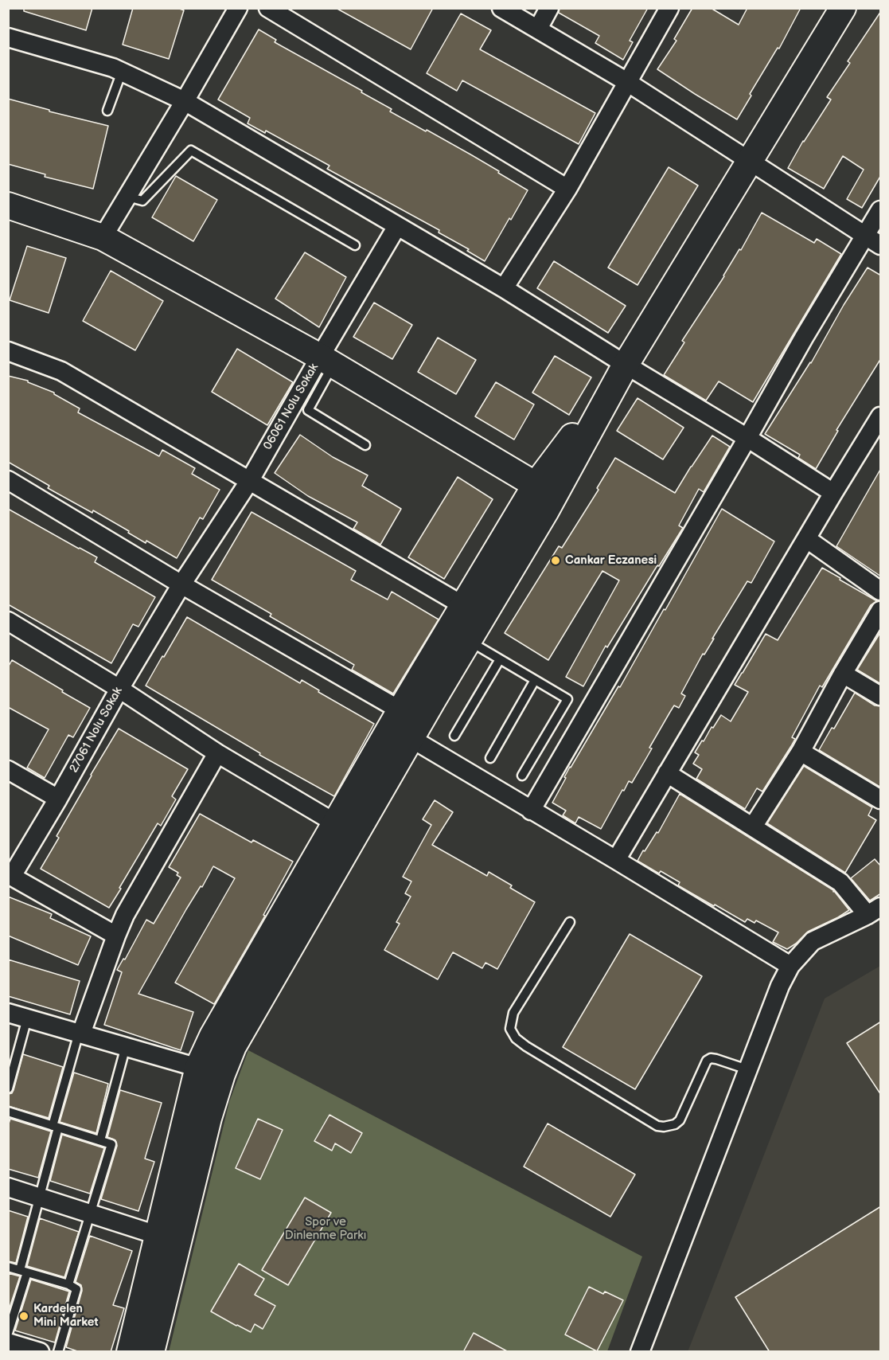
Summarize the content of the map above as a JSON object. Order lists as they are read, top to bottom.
{
  "streets": {
    "street": ["06061 Nolu Sokak", "27061 Nolu Sokak"]
  },
  "crossings": [
    ["06061 Nolu Sokak", "27061 Nolu Sokak"]
  ],
  "parks": ["Spor ve Dinlenme Parkı"],
  "places": ["Cankar Eczanesi", "Kardelen Mini Market"]
}
